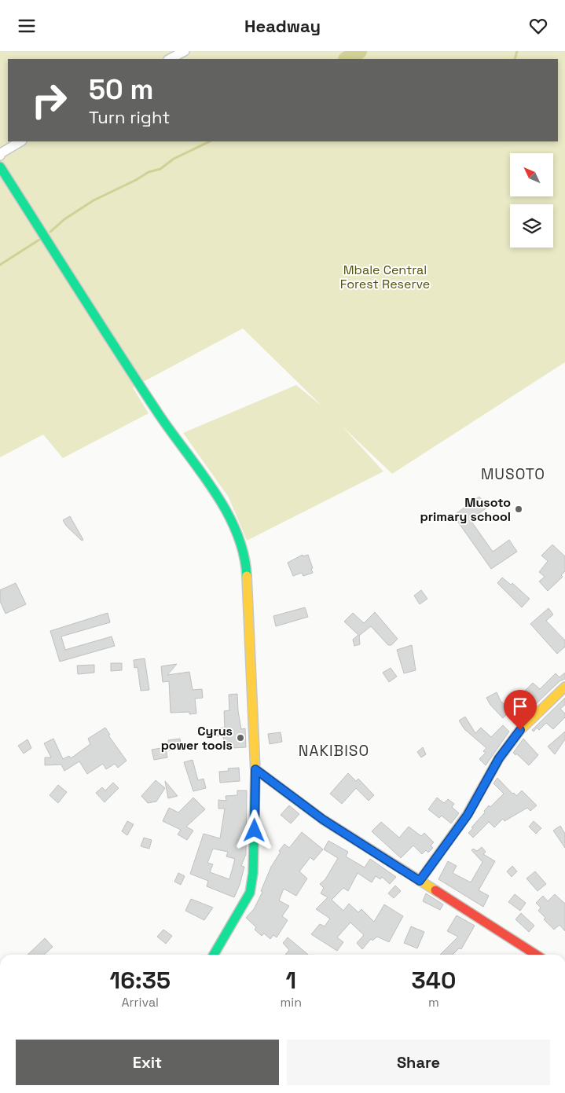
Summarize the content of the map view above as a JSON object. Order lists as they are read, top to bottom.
{
  "districts": ["MUSOTO", "NAKIBISO"],
  "parks": ["Mbale Central Forest Reserve"],
  "places": ["Musoto primary school", "Cyrus power tools"],
  "north": "top left",
  "page": {
    "header": "Headway",
    "turn": ["50 m", "Turn right"],
    "eta": [
      "16:35",
      "Arrival",
      "1",
      "min",
      "340",
      "m"
    ],
    "buttons": ["Exit", "Share"]
  }
}
